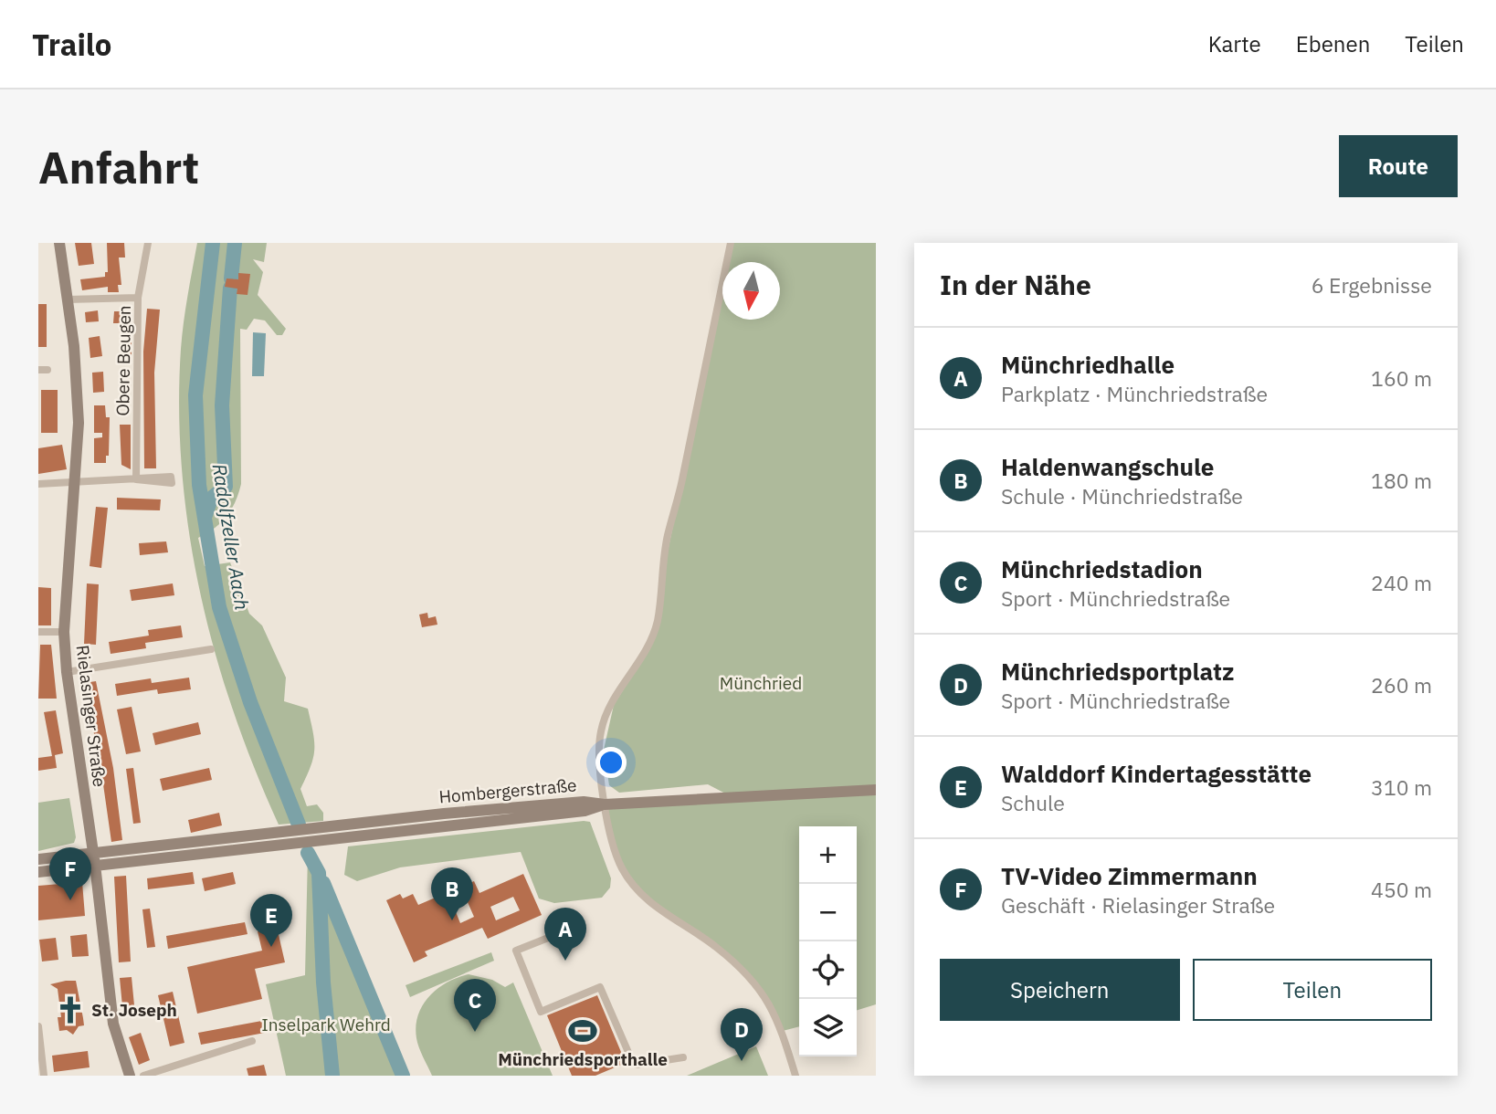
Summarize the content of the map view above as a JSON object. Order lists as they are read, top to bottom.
{
  "streets": {
    "main road": ["Rielasinger Straße", "Hombergerstraße"],
    "street": ["Obere Beugen"]
  },
  "crossings": [
    ["Obere Beugen", "Rielasinger Straße"],
    ["Rielasinger Straße", "Hombergerstraße"]
  ],
  "water": ["Radolfzeller Aach"],
  "parks": ["Münchried", "Inselpark Wehrd"],
  "places": {
    "church": ["St. Joseph"],
    "sports": ["Münchriedsporthalle"]
  },
  "north": "bottom",
  "page": {
    "header": "Trailo",
    "nav": ["Karte", "Ebenen", "Teilen"],
    "buttons": [
      "Route",
      ["Speichern", "Teilen"]
    ],
    "title": "Anfahrt",
    "heading": ["In der Nähe", "6 Ergebnisse"],
    "list": [
      {
        "mark": "A",
        "name": "Münchriedhalle",
        "note": "Parkplatz · Münchriedstraße",
        "value": "160 m"
      },
      {
        "mark": "B",
        "name": "Haldenwangschule",
        "note": "Schule · Münchriedstraße",
        "value": "180 m"
      },
      {
        "mark": "C",
        "name": "Münchriedstadion",
        "note": "Sport · Münchriedstraße",
        "value": "240 m"
      },
      {
        "mark": "D",
        "name": "Münchriedsportplatz",
        "note": "Sport · Münchriedstraße",
        "value": "260 m"
      },
      {
        "mark": "E",
        "name": "Walddorf Kindertagesstätte",
        "note": "Schule",
        "value": "310 m"
      },
      {
        "mark": "F",
        "name": "TV-Video Zimmermann",
        "note": "Geschäft · Rielasinger Straße",
        "value": "450 m"
      }
    ],
    "map_buttons": ["+", "−"],
    "pins": [
      "F",
      "B",
      "E",
      "A",
      "C",
      "D"
    ]
  }
}
